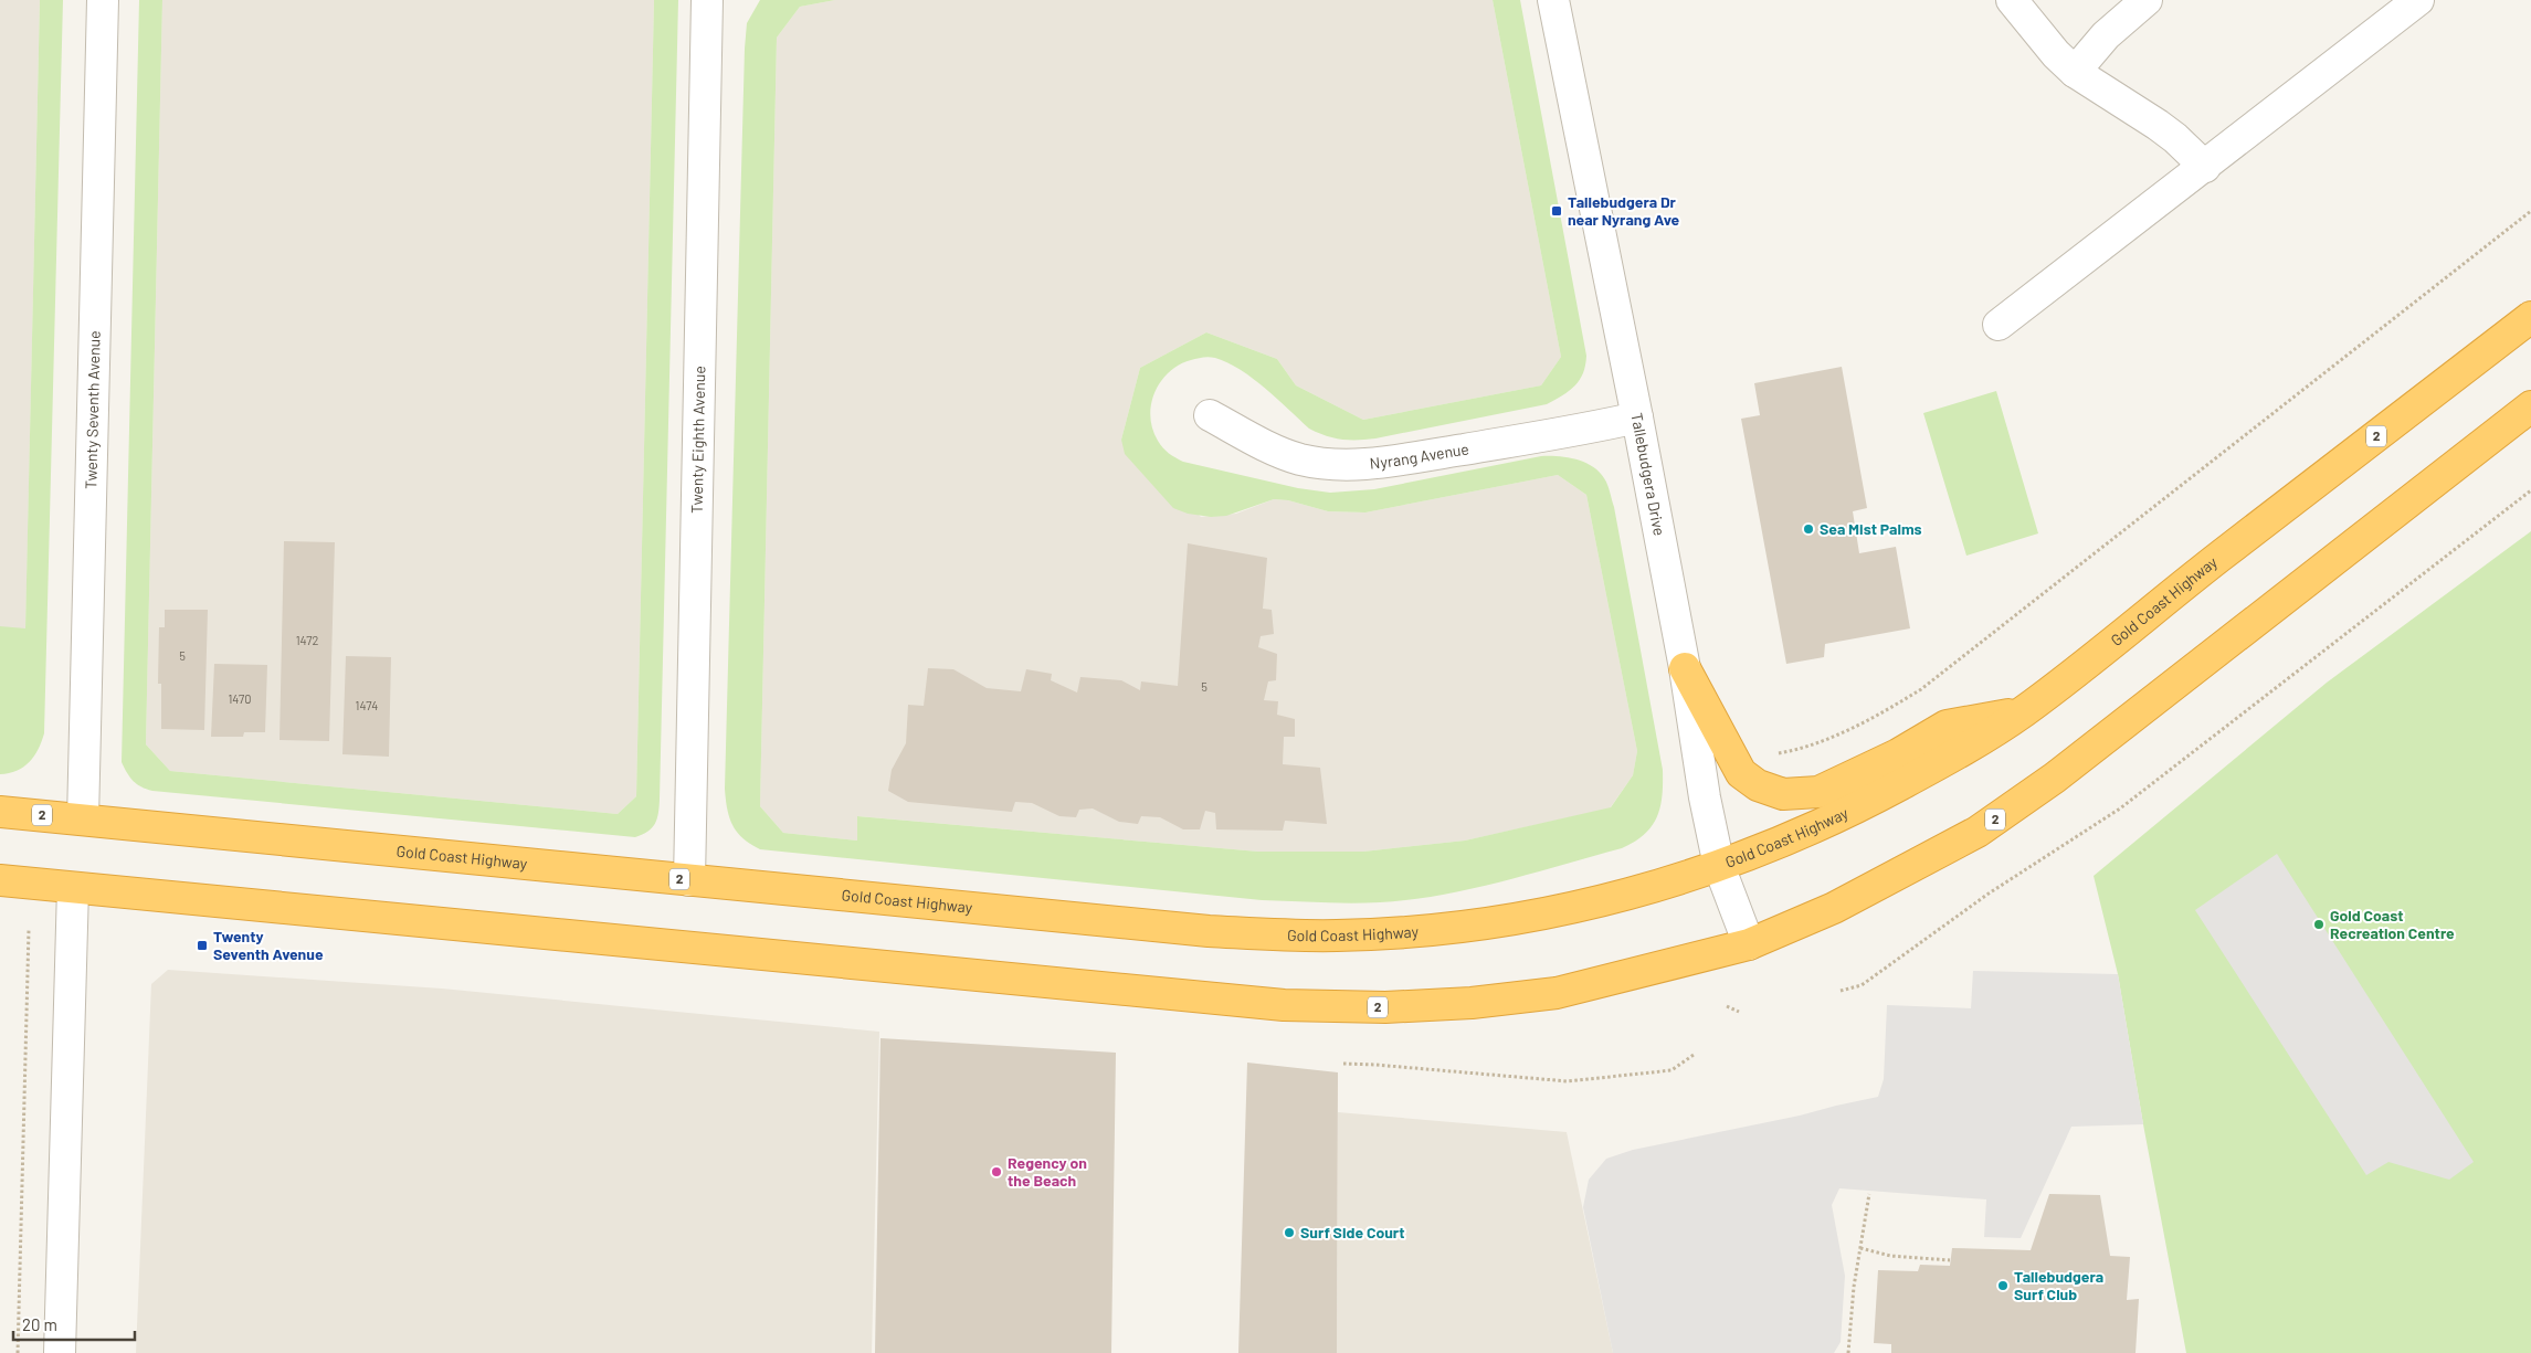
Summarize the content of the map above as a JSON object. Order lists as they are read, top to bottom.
{
  "streets": {
    "highway": ["2", "Gold Coast Highway"],
    "street": [
      "Twenty Seventh Avenue",
      "Twenty Eighth Avenue",
      "Nyrang Avenue",
      "Tallebudgera Drive"
    ]
  },
  "crossings": [
    ["Twenty Seventh Avenue", "Gold Coast Highway"],
    ["2", "Tallebudgera Drive"],
    ["Twenty Eighth Avenue", "Gold Coast Highway"],
    ["Nyrang Avenue", "Tallebudgera Drive"],
    ["Tallebudgera Drive", "Gold Coast Highway"]
  ],
  "places": {
    "transit": ["Tallebudgera Dr near Nyrang Ave", "Twenty Seventh Avenue"],
    "other": [
      "Sea Mist Palms",
      "Gold Coast Recreation Centre",
      "Regency on the Beach",
      "Surf Side Court",
      "Tallebudgera Surf Club"
    ]
  },
  "house_numbers": [
    "1472",
    "5",
    "5",
    "1470",
    "1474"
  ],
  "scale_bar": "20 m"
}
